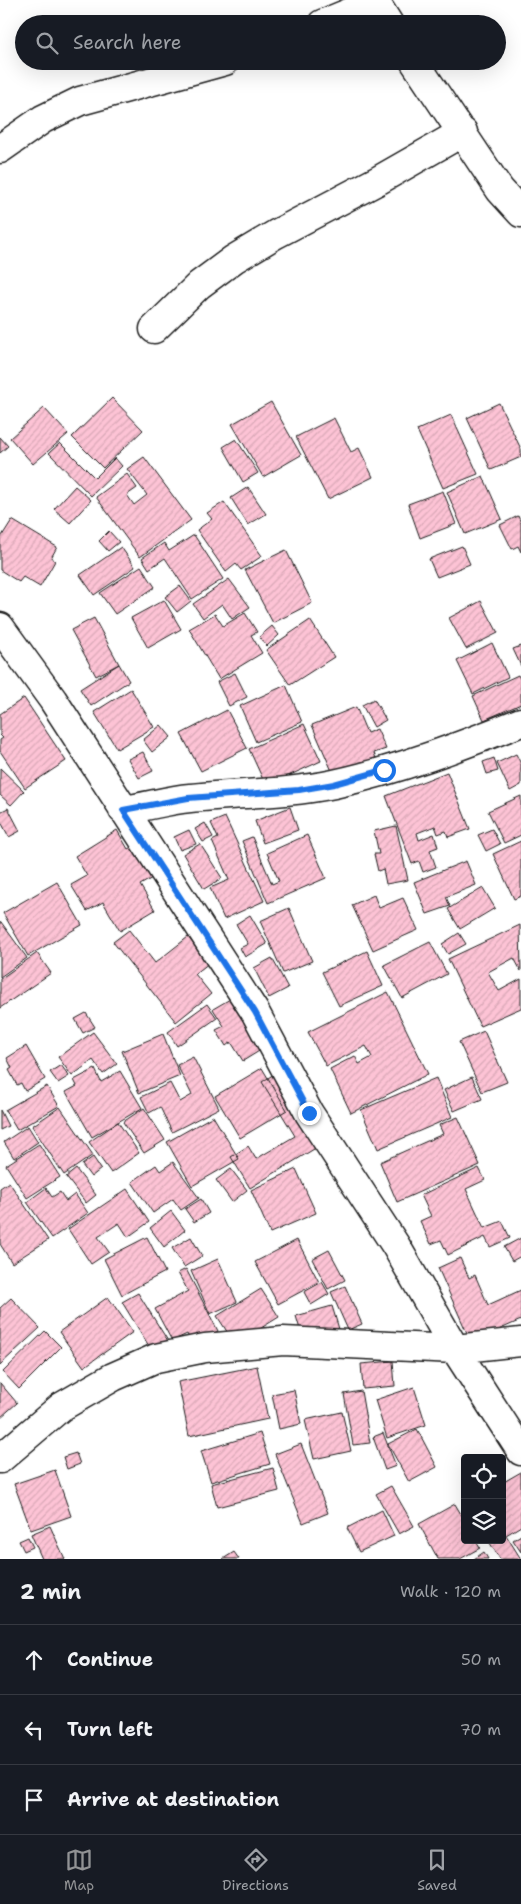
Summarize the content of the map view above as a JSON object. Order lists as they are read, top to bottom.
{
  "page": {
    "search": "Search here",
    "heading": ["2 min", "Walk · 120 m"],
    "list": [
      ["Continue", "50 m"],
      ["Turn left", "70 m"],
      "Arrive at destination"
    ],
    "nav": ["Map", "Directions", "Saved"]
  }
}
